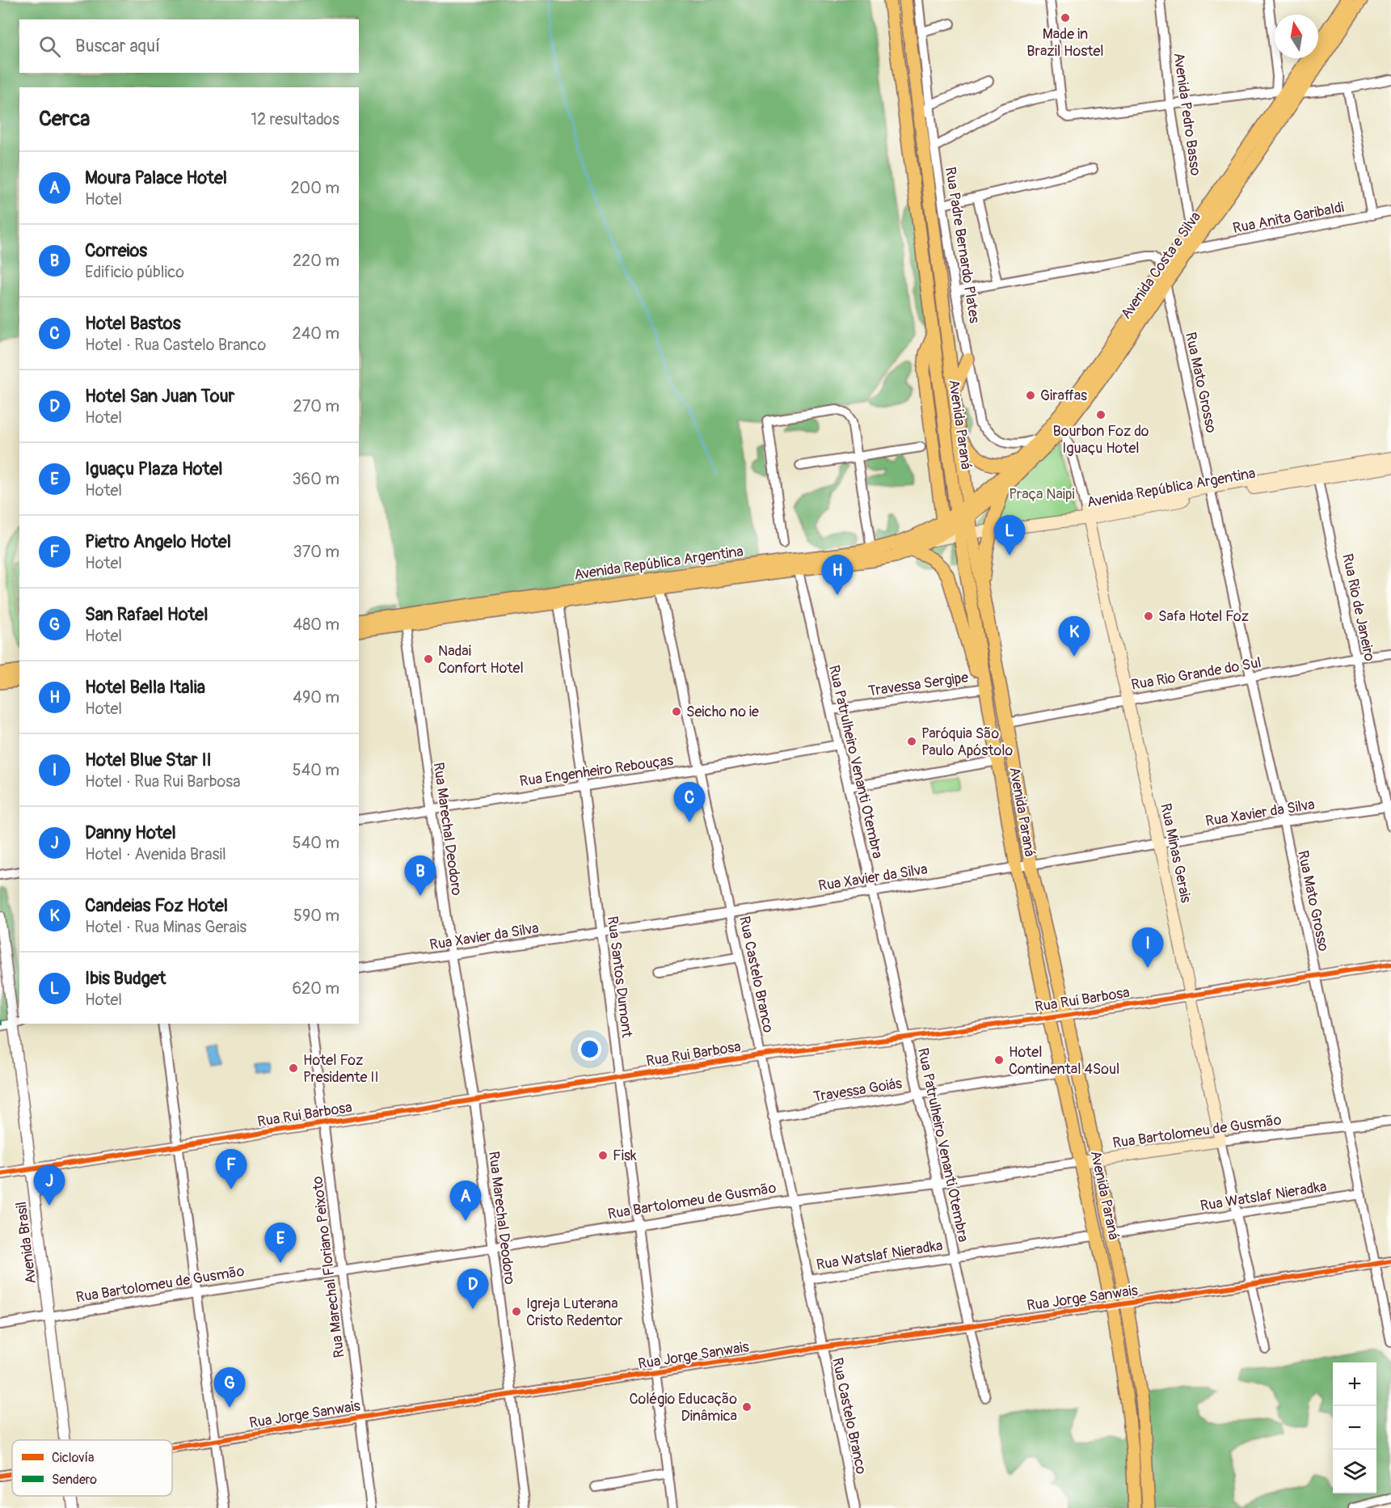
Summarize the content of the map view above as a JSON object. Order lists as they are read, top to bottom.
{
  "streets": {
    "main road": [
      "Avenida Costa e Silva",
      "Avenida Paraná",
      "Avenida República Argentina",
      "Rua Minas Gerais",
      "Rua Bartolomeu de Gusmão"
    ],
    "street": [
      "Avenida Pedro Basso",
      "Rua Anita Garibaldi",
      "Rua Padre Bernardo Plates",
      "Rua Mato Grosso",
      "Rua Rio de Janeiro",
      "Rua Rio Grande do Sul",
      "Travessa Sergipe",
      "Rua Patrulheiro Venanti Otembra",
      "Rua Engenheiro Rebouças",
      "Rua Xavier da Silva",
      "Rua Marechal Deodoro",
      "Rua Castelo Branco",
      "Rua Santos Dumont",
      "Rua Rui Barbosa",
      "Travessa Goiás",
      "Rua Watslaf Nieradka",
      "Avenida Brasil",
      "Rua Marechal Floriano Peixoto",
      "Rua Jorge Sanwais"
    ]
  },
  "crossings": [
    ["Avenida Pedro Basso", "Avenida Costa e Silva"],
    ["Rua Anita Garibaldi", "Avenida Costa e Silva"],
    ["Rua Padre Bernardo Plates", "Avenida Costa e Silva"],
    ["Avenida Costa e Silva", "Rua Mato Grosso"],
    ["Avenida Costa e Silva", "Avenida Paraná"],
    ["Avenida Costa e Silva", "Avenida República Argentina"],
    ["Avenida Costa e Silva", "Rua Minas Gerais"],
    ["Rua Mato Grosso", "Avenida República Argentina"],
    ["Rua Mato Grosso", "Rua Rio Grande do Sul"],
    ["Rua Mato Grosso", "Rua Xavier da Silva"],
    ["Rua Mato Grosso", "Rua Rui Barbosa"],
    ["Rua Mato Grosso", "Rua Bartolomeu de Gusmão"],
    ["Rua Mato Grosso", "Rua Watslaf Nieradka"],
    ["Rua Mato Grosso", "Rua Jorge Sanwais"],
    ["Avenida Paraná", "Avenida República Argentina"],
    ["Avenida Paraná", "Rua Rio Grande do Sul"],
    ["Avenida Paraná", "Rua Xavier da Silva"],
    ["Avenida Paraná", "Rua Rui Barbosa"],
    ["Avenida Paraná", "Travessa Goiás"],
    ["Avenida Paraná", "Rua Bartolomeu de Gusmão"],
    ["Avenida Paraná", "Rua Watslaf Nieradka"],
    ["Avenida Paraná", "Rua Jorge Sanwais"],
    ["Avenida República Argentina", "Rua Rio de Janeiro"],
    ["Avenida República Argentina", "Rua Patrulheiro Venanti Otembra"],
    ["Avenida República Argentina", "Rua Marechal Deodoro"],
    ["Avenida República Argentina", "Rua Minas Gerais"],
    ["Avenida República Argentina", "Rua Castelo Branco"],
    ["Avenida República Argentina", "Rua Santos Dumont"],
    ["Rua Rio de Janeiro", "Rua Rio Grande do Sul"],
    ["Rua Rio de Janeiro", "Rua Xavier da Silva"],
    ["Rua Rio Grande do Sul", "Rua Minas Gerais"],
    ["Travessa Sergipe", "Rua Patrulheiro Venanti Otembra"],
    ["Rua Patrulheiro Venanti Otembra", "Rua Engenheiro Rebouças"],
    ["Rua Patrulheiro Venanti Otembra", "Rua Xavier da Silva"],
    ["Rua Patrulheiro Venanti Otembra", "Rua Rui Barbosa"],
    ["Rua Patrulheiro Venanti Otembra", "Travessa Goiás"],
    ["Rua Patrulheiro Venanti Otembra", "Rua Bartolomeu de Gusmão"],
    ["Rua Patrulheiro Venanti Otembra", "Rua Watslaf Nieradka"],
    ["Rua Patrulheiro Venanti Otembra", "Rua Jorge Sanwais"],
    ["Rua Engenheiro Rebouças", "Rua Marechal Deodoro"],
    ["Rua Engenheiro Rebouças", "Rua Castelo Branco"],
    ["Rua Engenheiro Rebouças", "Rua Santos Dumont"],
    ["Rua Xavier da Silva", "Rua Marechal Deodoro"],
    ["Rua Xavier da Silva", "Rua Minas Gerais"],
    ["Rua Xavier da Silva", "Rua Castelo Branco"],
    ["Rua Xavier da Silva", "Rua Santos Dumont"],
    ["Rua Marechal Deodoro", "Rua Rui Barbosa"],
    ["Rua Marechal Deodoro", "Rua Bartolomeu de Gusmão"],
    ["Rua Marechal Deodoro", "Rua Jorge Sanwais"],
    ["Rua Minas Gerais", "Rua Rui Barbosa"],
    ["Rua Minas Gerais", "Rua Bartolomeu de Gusmão"],
    ["Rua Minas Gerais", "Rua Watslaf Nieradka"],
    ["Rua Minas Gerais", "Rua Jorge Sanwais"],
    ["Rua Castelo Branco", "Rua Rui Barbosa"],
    ["Rua Castelo Branco", "Travessa Goiás"],
    ["Rua Castelo Branco", "Rua Bartolomeu de Gusmão"],
    ["Rua Castelo Branco", "Rua Watslaf Nieradka"],
    ["Rua Castelo Branco", "Rua Jorge Sanwais"],
    ["Rua Santos Dumont", "Rua Rui Barbosa"],
    ["Rua Santos Dumont", "Rua Bartolomeu de Gusmão"],
    ["Rua Santos Dumont", "Rua Jorge Sanwais"],
    ["Rua Rui Barbosa", "Avenida Brasil"],
    ["Rua Rui Barbosa", "Rua Marechal Floriano Peixoto"],
    ["Rua Bartolomeu de Gusmão", "Avenida Brasil"],
    ["Rua Bartolomeu de Gusmão", "Rua Marechal Floriano Peixoto"],
    ["Rua Marechal Floriano Peixoto", "Rua Jorge Sanwais"]
  ],
  "parks": ["Praça Naipi"],
  "places": [
    "Made in Brazil Hostel",
    "Giraffas",
    "Bourbon Foz do Iguaçu Hotel",
    "Safa Hotel Foz",
    "Nadai Confort Hotel",
    "Seicho no ie",
    "Paróquia São Paulo Apóstolo",
    "Hotel Continental 4Soul",
    "Hotel Foz Presidente II",
    "Fisk",
    "Igreja Luterana Cristo Redentor",
    "Colégio Educação Dinâmica"
  ],
  "legend": ["Ciclovía", "Sendero"],
  "north": "top",
  "page": {
    "search": "Buscar aquí",
    "heading": ["Cerca", "12 resultados"],
    "list": [
      {
        "mark": "A",
        "name": "Moura Palace Hotel",
        "note": "Hotel",
        "value": "200 m"
      },
      {
        "mark": "B",
        "name": "Correios",
        "note": "Edificio público",
        "value": "220 m"
      },
      {
        "mark": "C",
        "name": "Hotel Bastos",
        "note": "Hotel · Rua Castelo Branco",
        "value": "240 m"
      },
      {
        "mark": "D",
        "name": "Hotel San Juan Tour",
        "note": "Hotel",
        "value": "270 m"
      },
      {
        "mark": "E",
        "name": "Iguaçu Plaza Hotel",
        "note": "Hotel",
        "value": "360 m"
      },
      {
        "mark": "F",
        "name": "Pietro Angelo Hotel",
        "note": "Hotel",
        "value": "370 m"
      },
      {
        "mark": "G",
        "name": "San Rafael Hotel",
        "note": "Hotel",
        "value": "480 m"
      },
      {
        "mark": "H",
        "name": "Hotel Bella Italia",
        "note": "Hotel",
        "value": "490 m"
      },
      {
        "mark": "I",
        "name": "Hotel Blue Star II",
        "note": "Hotel · Rua Rui Barbosa",
        "value": "540 m"
      },
      {
        "mark": "J",
        "name": "Danny Hotel",
        "note": "Hotel · Avenida Brasil",
        "value": "540 m"
      },
      {
        "mark": "K",
        "name": "Candeias Foz Hotel",
        "note": "Hotel · Rua Minas Gerais",
        "value": "590 m"
      },
      {
        "mark": "L",
        "name": "Ibis Budget",
        "note": "Hotel",
        "value": "620 m"
      }
    ],
    "pins": [
      "L",
      "H",
      "K",
      "C",
      "B",
      "I",
      "F",
      "J",
      "A",
      "E",
      "D",
      "G"
    ],
    "map_buttons": ["+", "−"]
  }
}
